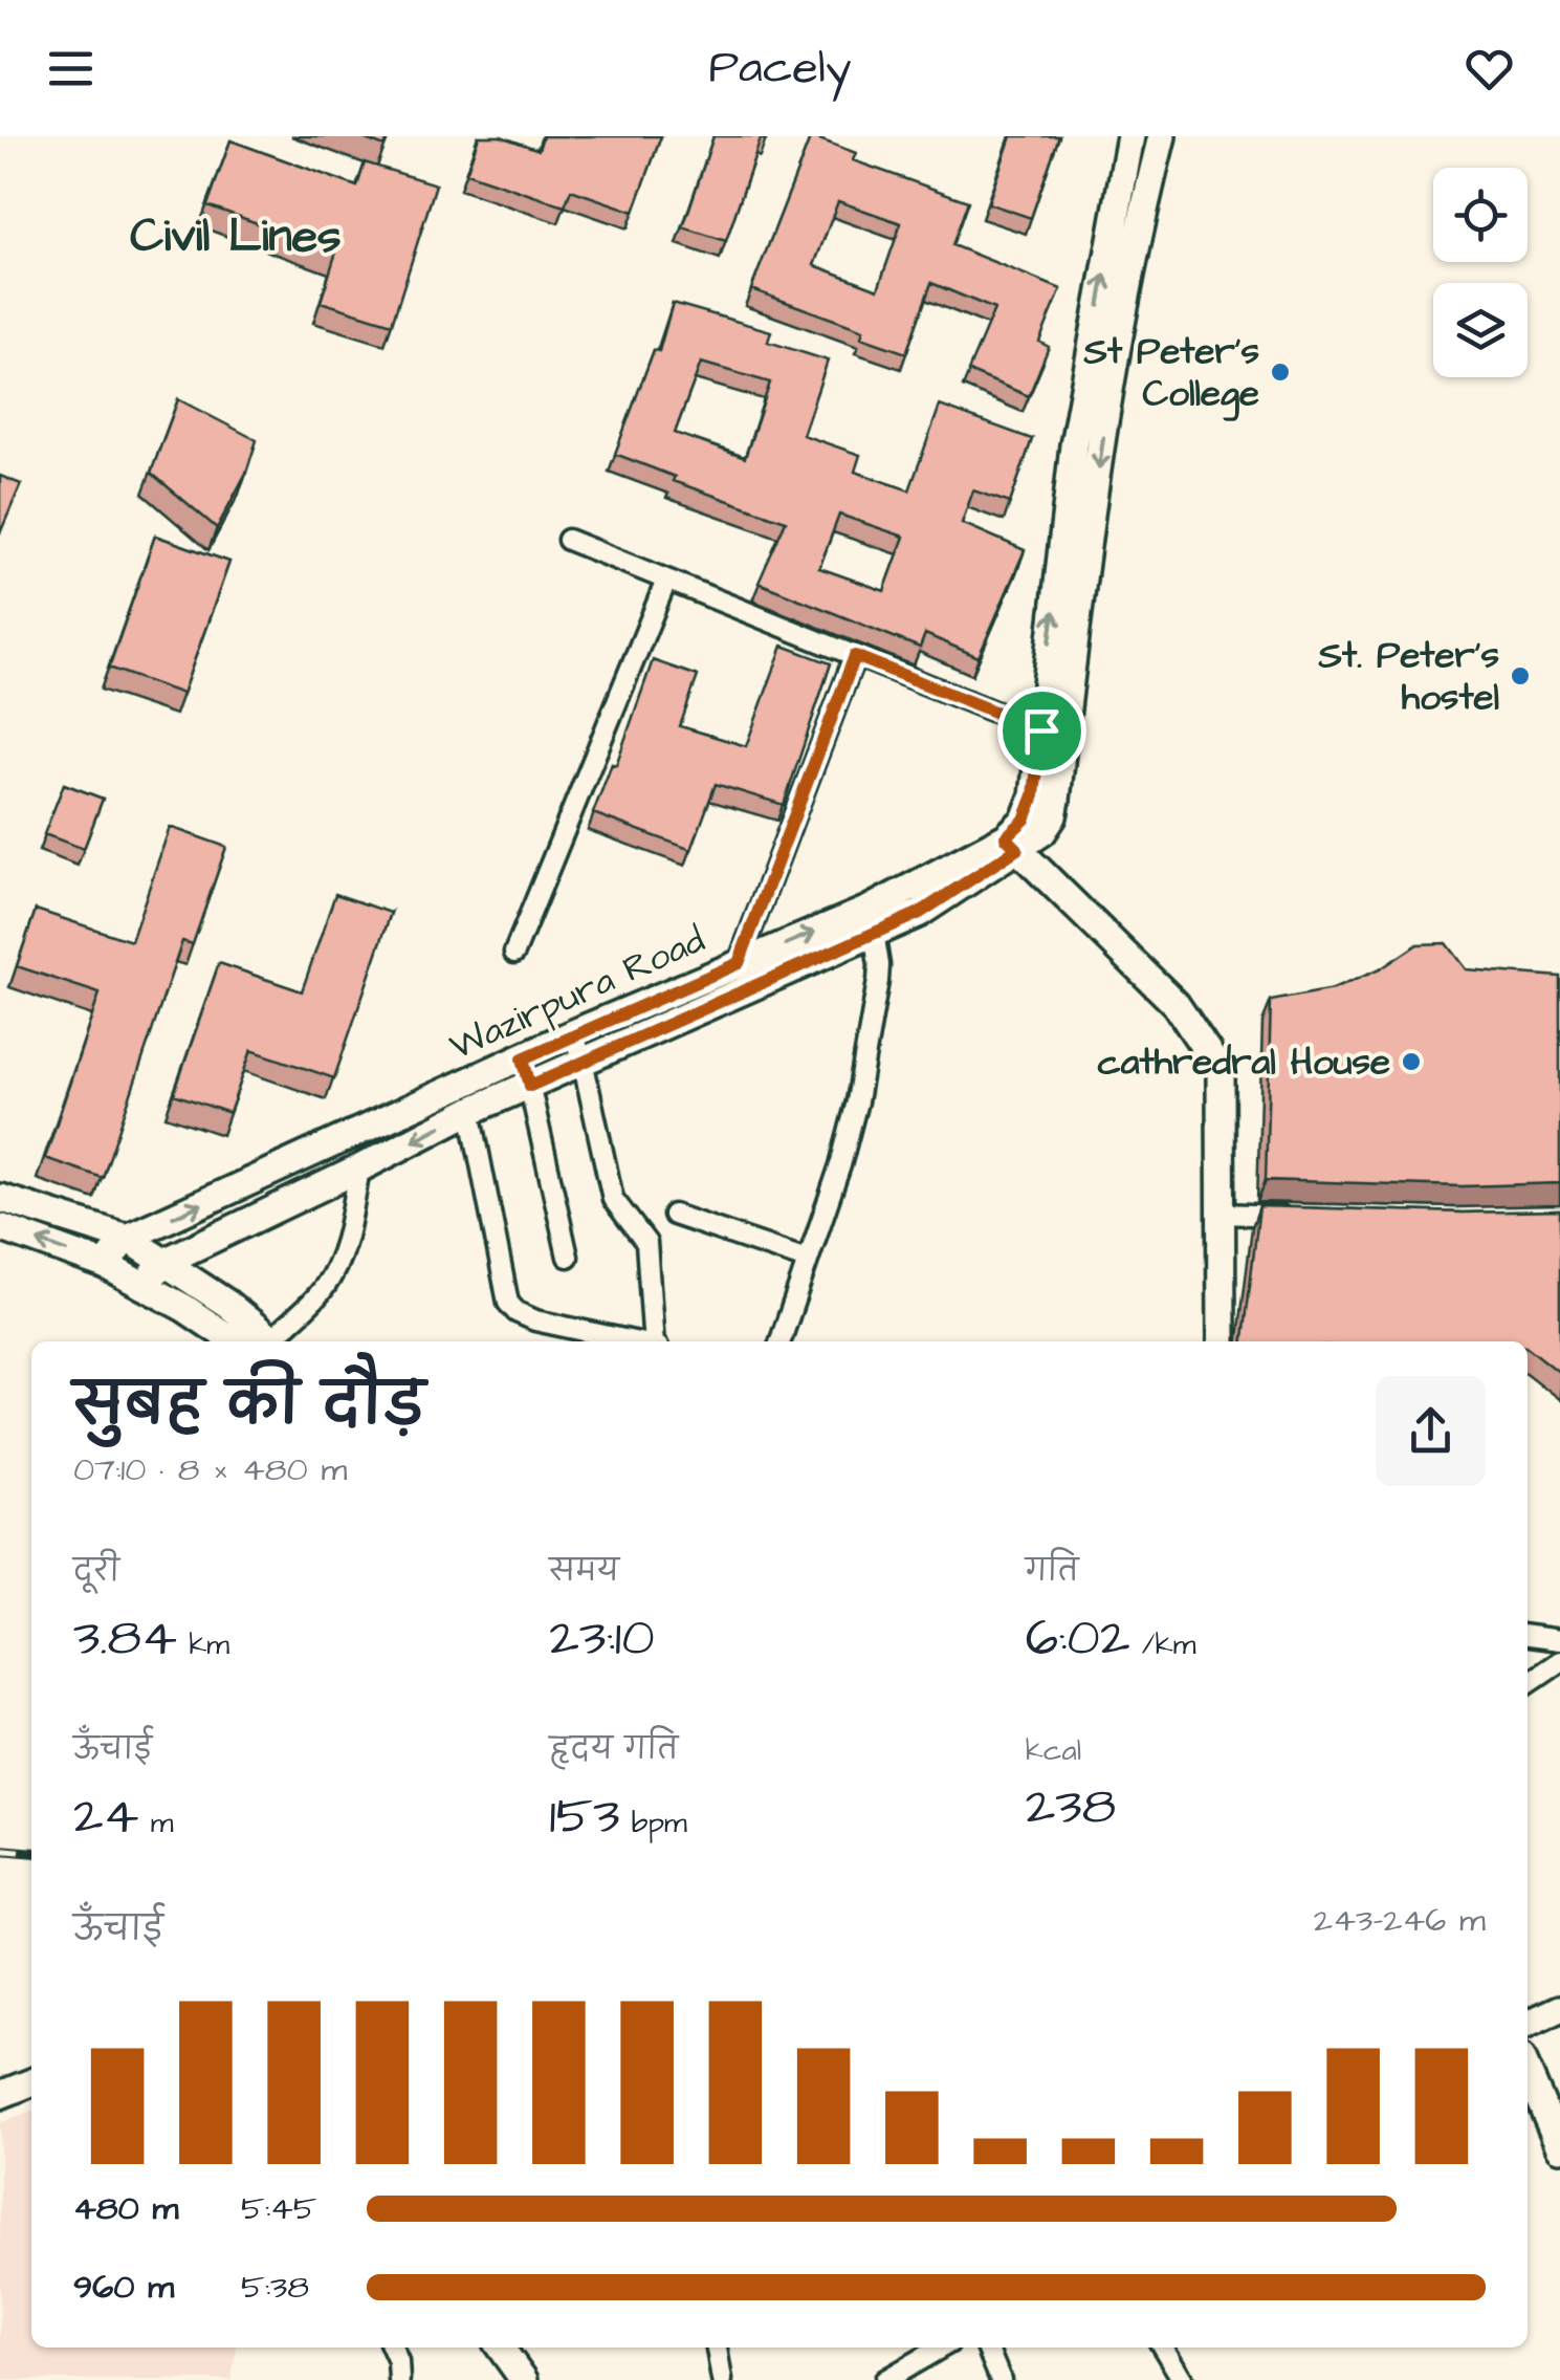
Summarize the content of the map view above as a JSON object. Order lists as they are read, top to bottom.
{
  "streets": {
    "main road": ["Wazirpura Road"]
  },
  "districts": ["Civil Lines"],
  "places": ["St Peter's College", "St. Peter's hostel", "cathredral House"],
  "page": {
    "header": "Pacely",
    "heading": ["सुबह की दौड़", "07:10 · 8 × 480 m"],
    "stats": [
      ["दूरी", "3.84 km"],
      ["समय", "23:10"],
      ["गति", "6:02 /km"],
      ["ऊँचाई", "24 m"],
      ["हृदय गति", "153 bpm"],
      ["kcal", "238"]
    ],
    "chart": ["ऊँचाई", "243–246 m"],
    "list": [
      {
        "name": "480 m",
        "note": "5:45"
      },
      {
        "name": "960 m",
        "note": "5:38"
      }
    ]
  }
}
